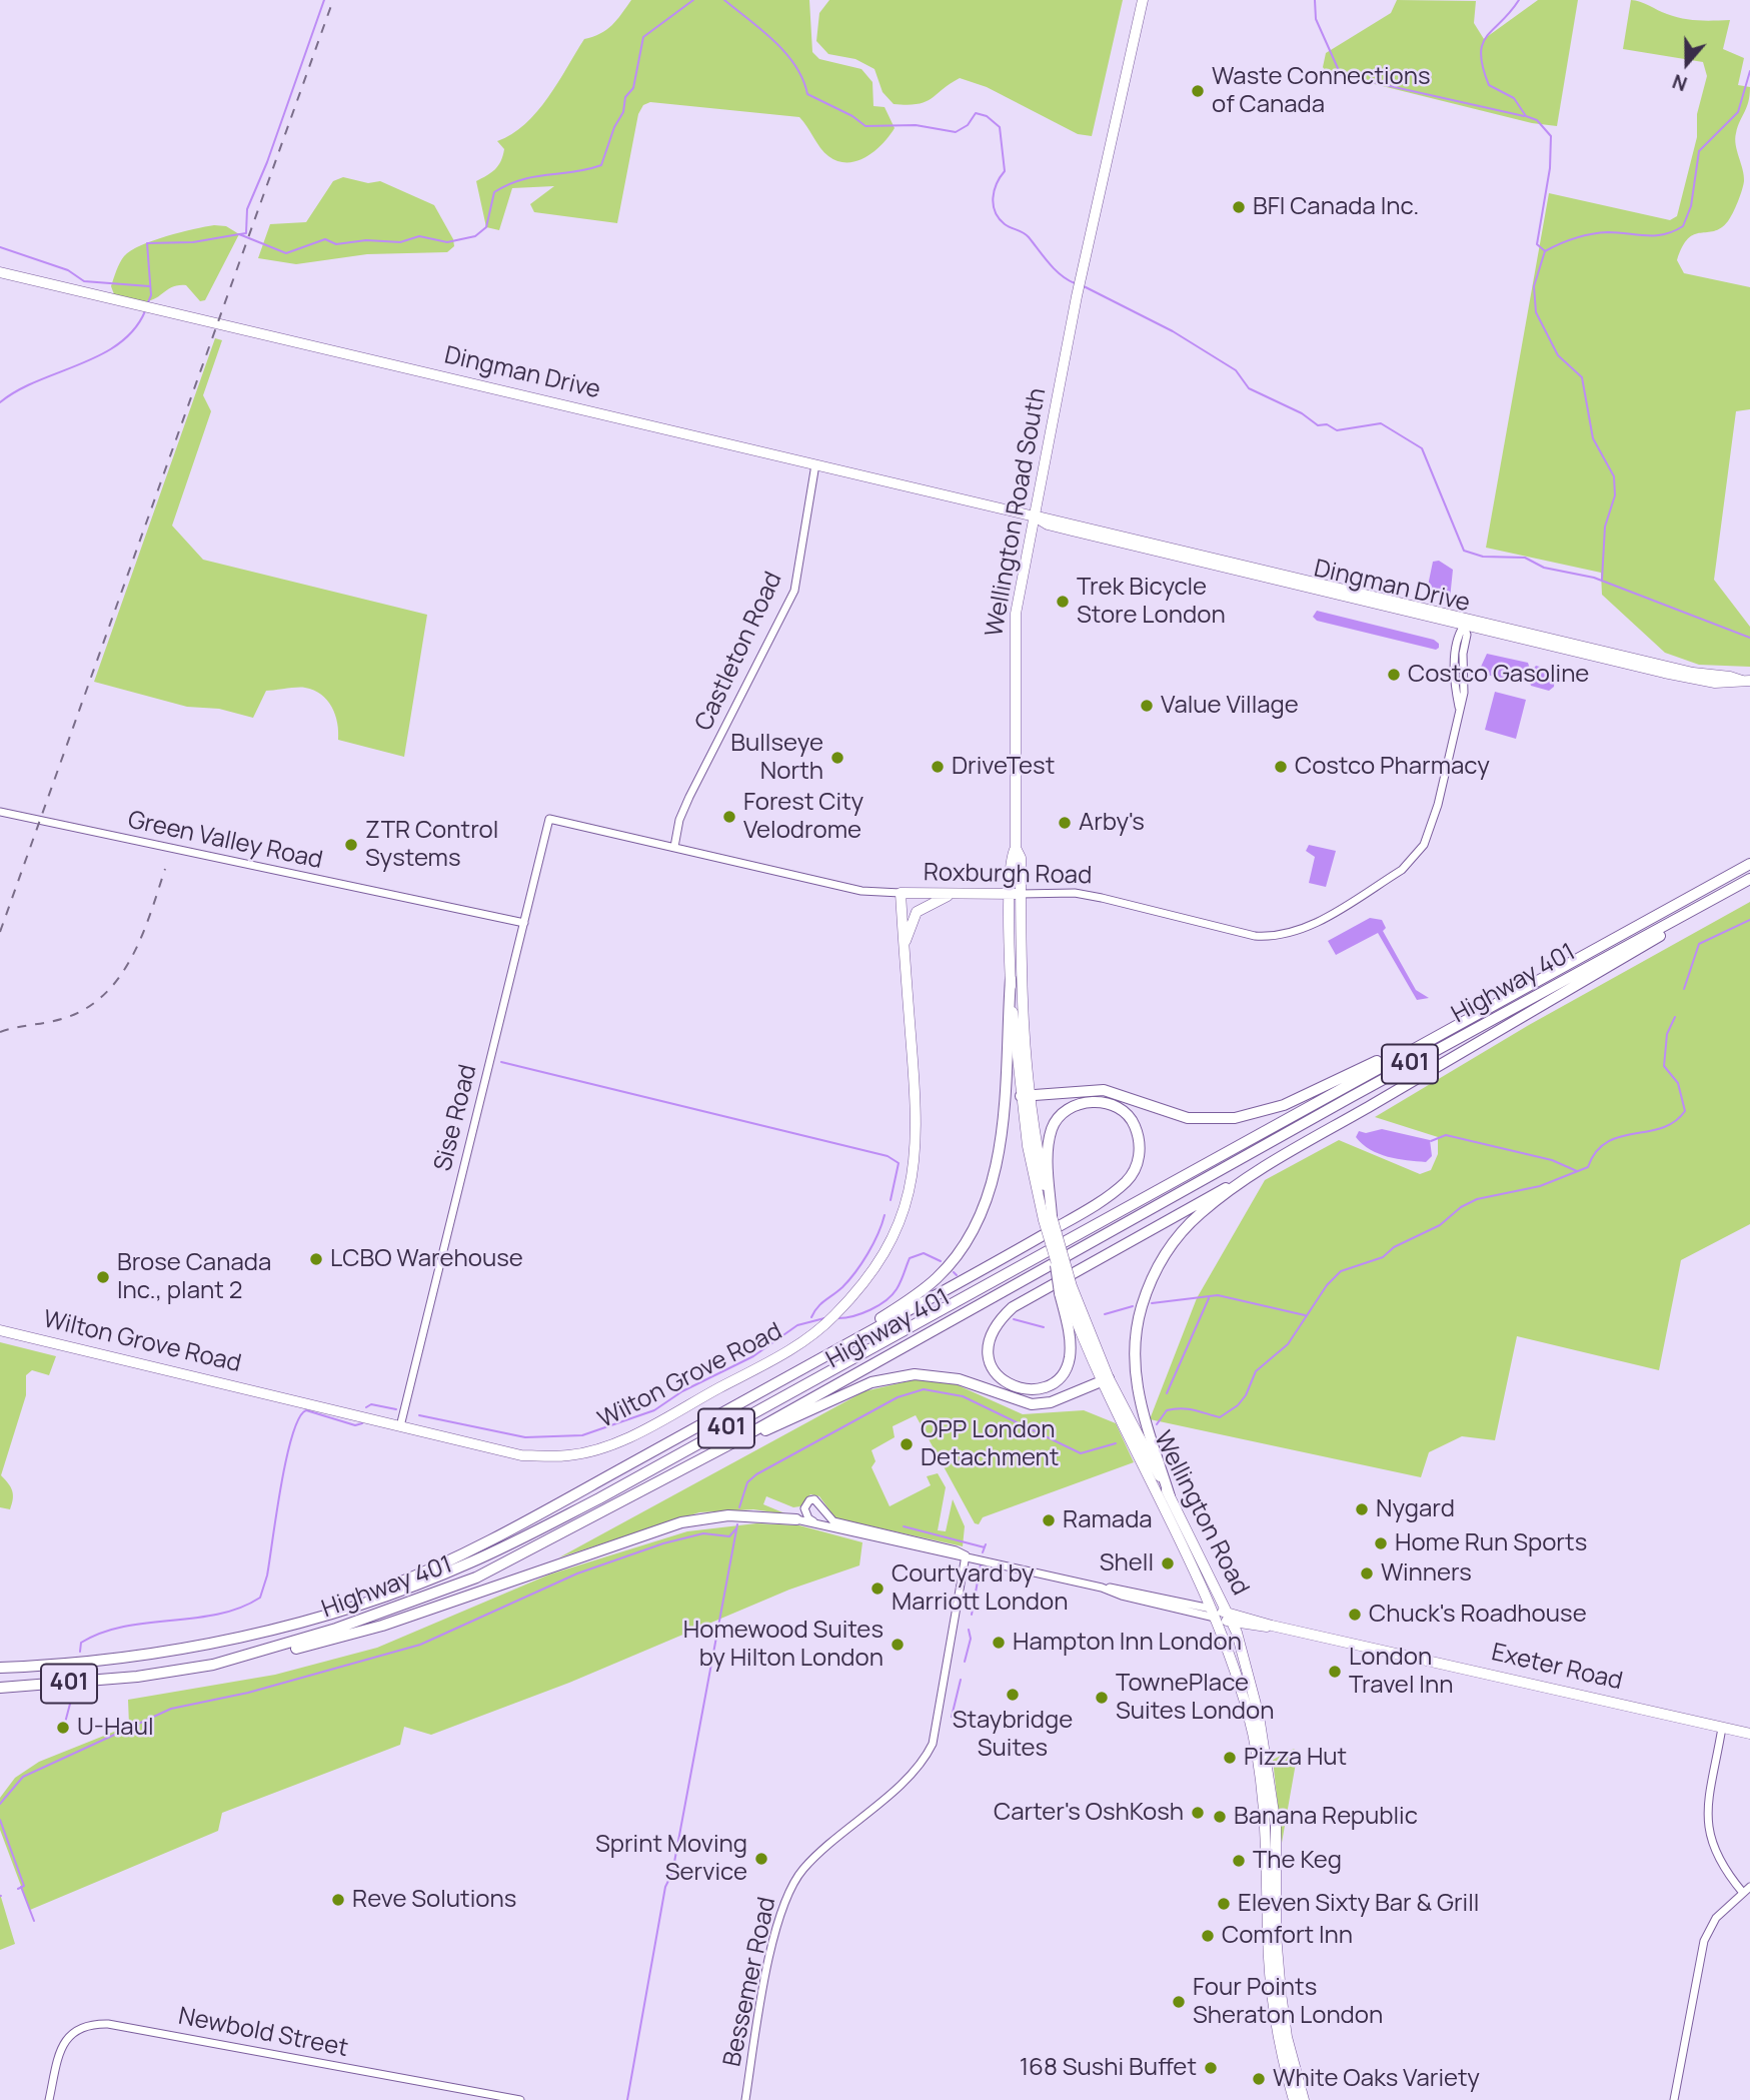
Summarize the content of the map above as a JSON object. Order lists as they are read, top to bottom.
{
  "streets": {
    "highway": ["Highway 401", "401"],
    "main road": [
      "Dingman Drive",
      "Wellington Road South",
      "Roxburgh Road",
      "Wilton Grove Road",
      "Wellington Road",
      "Exeter Road"
    ],
    "street": [
      "Castleton Road",
      "Green Valley Road",
      "Sise Road",
      "Bessemer Road",
      "Newbold Street"
    ]
  },
  "crossings": [
    ["Dingman Drive", "Wellington Road South"],
    ["Dingman Drive", "Castleton Road"],
    ["Dingman Drive", "Roxburgh Road"],
    ["Wellington Road South", "Roxburgh Road"],
    ["Wellington Road South", "Wellington Road"],
    ["Castleton Road", "Roxburgh Road"],
    ["Green Valley Road", "Sise Road"],
    ["Roxburgh Road", "Sise Road"],
    ["Roxburgh Road", "Wilton Grove Road"],
    ["Sise Road", "Wilton Grove Road"],
    ["Wellington Road", "Exeter Road"],
    ["Exeter Road", "Bessemer Road"]
  ],
  "places": [
    "Waste Connections of Canada",
    "BFI Canada Inc.",
    "Trek Bicycle Store London",
    "Costco Gasoline",
    "Value Village",
    "Bullseye North",
    "DriveTest",
    "Costco Pharmacy",
    "Forest City Velodrome",
    "Arby's",
    "ZTR Control Systems",
    "LCBO Warehouse",
    "Brose Canada Inc., plant 2",
    "OPP London Detachment",
    "Nygard",
    "Ramada",
    "Home Run Sports",
    "Shell",
    "Winners",
    "Courtyard by Marriott London",
    "Chuck's Roadhouse",
    "Hampton Inn London",
    "Homewood Suites by Hilton London",
    "London Travel Inn",
    "Staybridge Suites",
    "TownePlace Suites London",
    "U-Haul",
    "Pizza Hut",
    "Carter's OshKosh",
    "Banana Republic",
    "Sprint Moving Service",
    "The Keg",
    "Reve Solutions",
    "Eleven Sixty Bar & Grill",
    "Comfort Inn",
    "Four Points Sheraton London",
    "168 Sushi Buffet",
    "White Oaks Variety"
  ],
  "north": "bottom"
}
